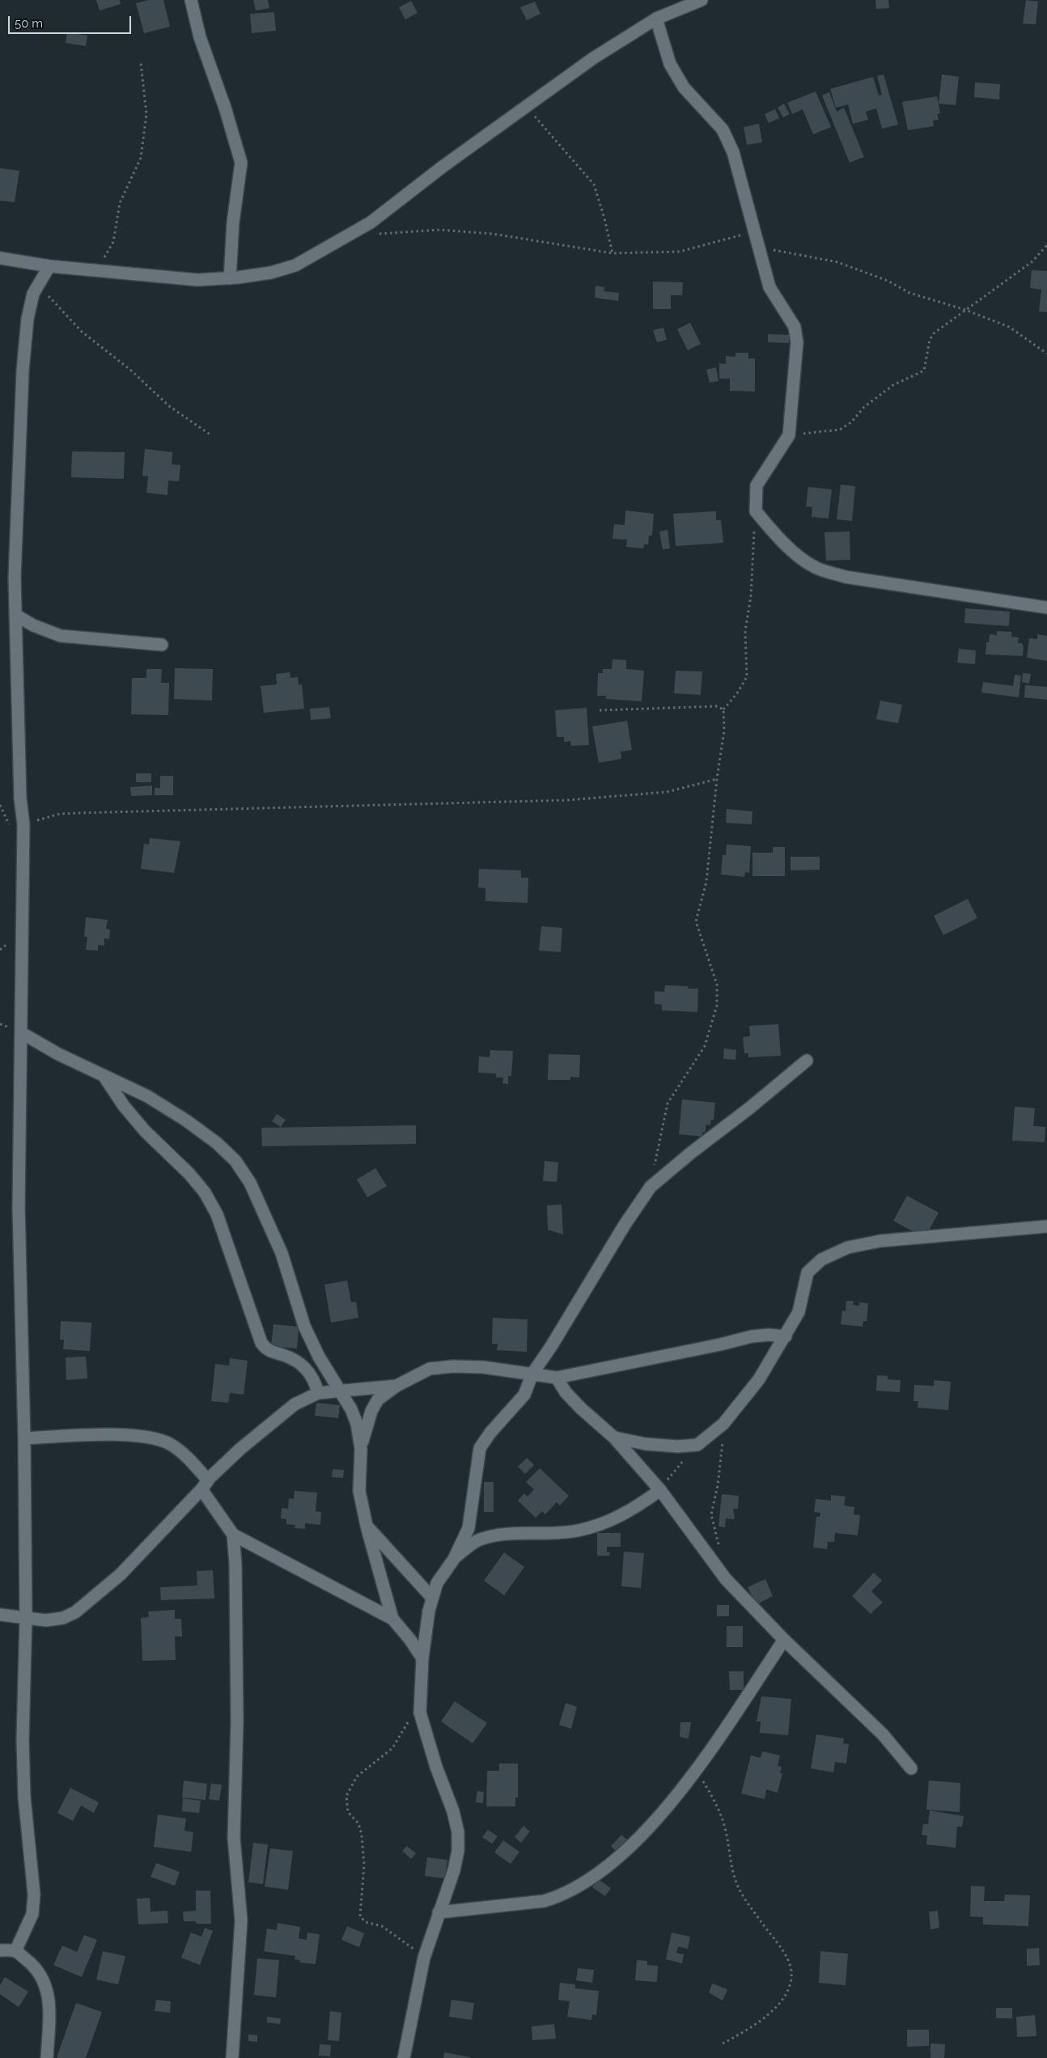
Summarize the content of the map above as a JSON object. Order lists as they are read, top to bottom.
{
  "scale_bar": "50 m"
}
